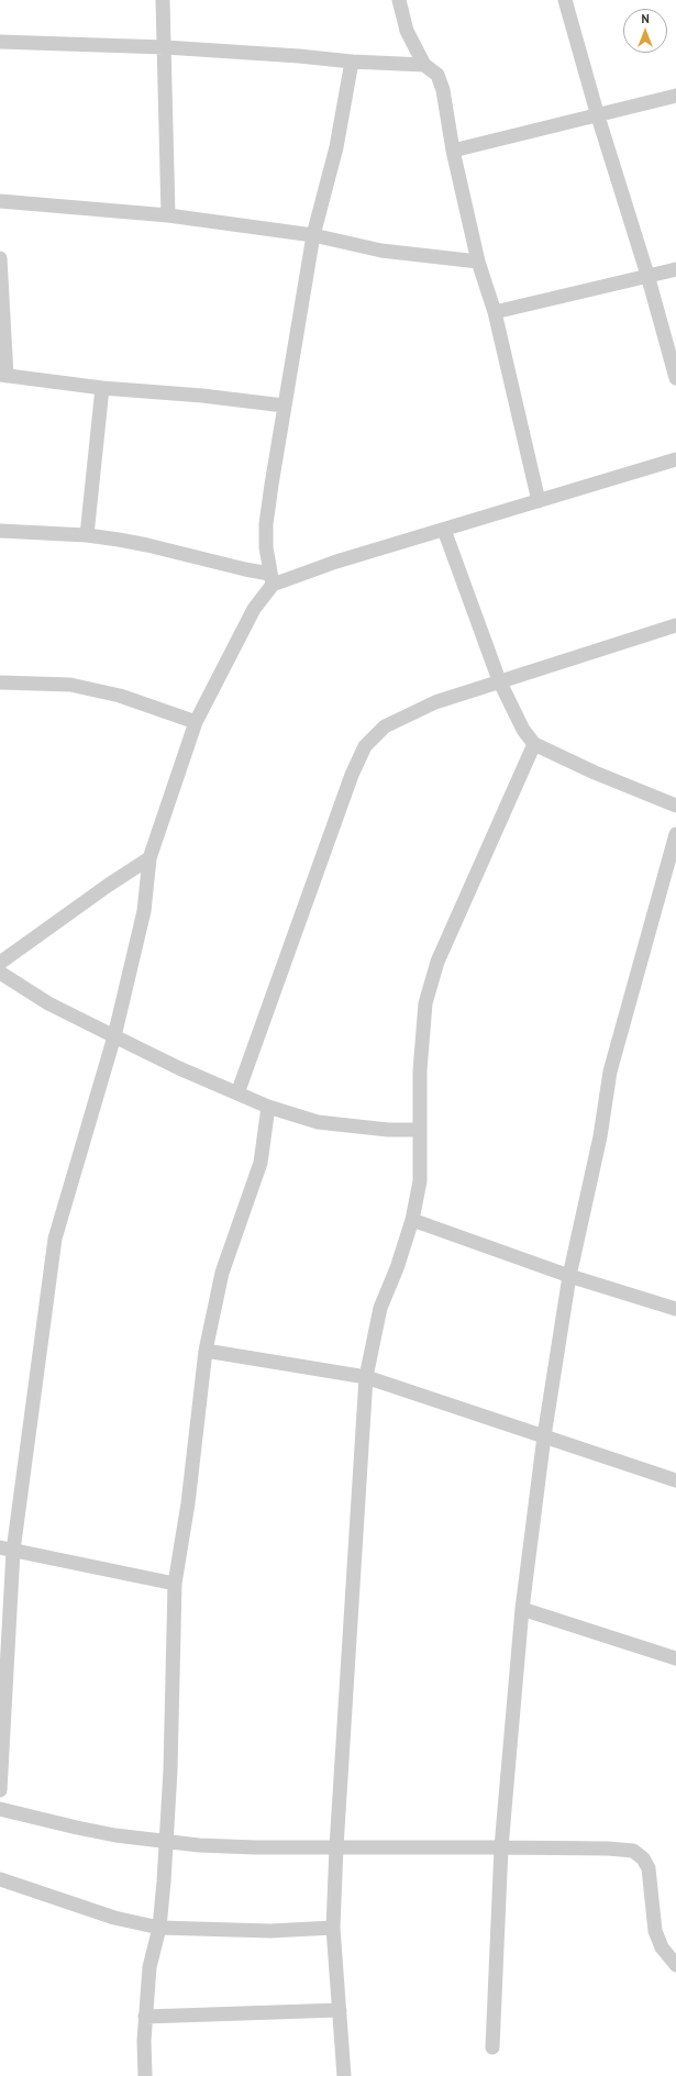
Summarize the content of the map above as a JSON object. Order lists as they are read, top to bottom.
{
  "north": "top"
}
